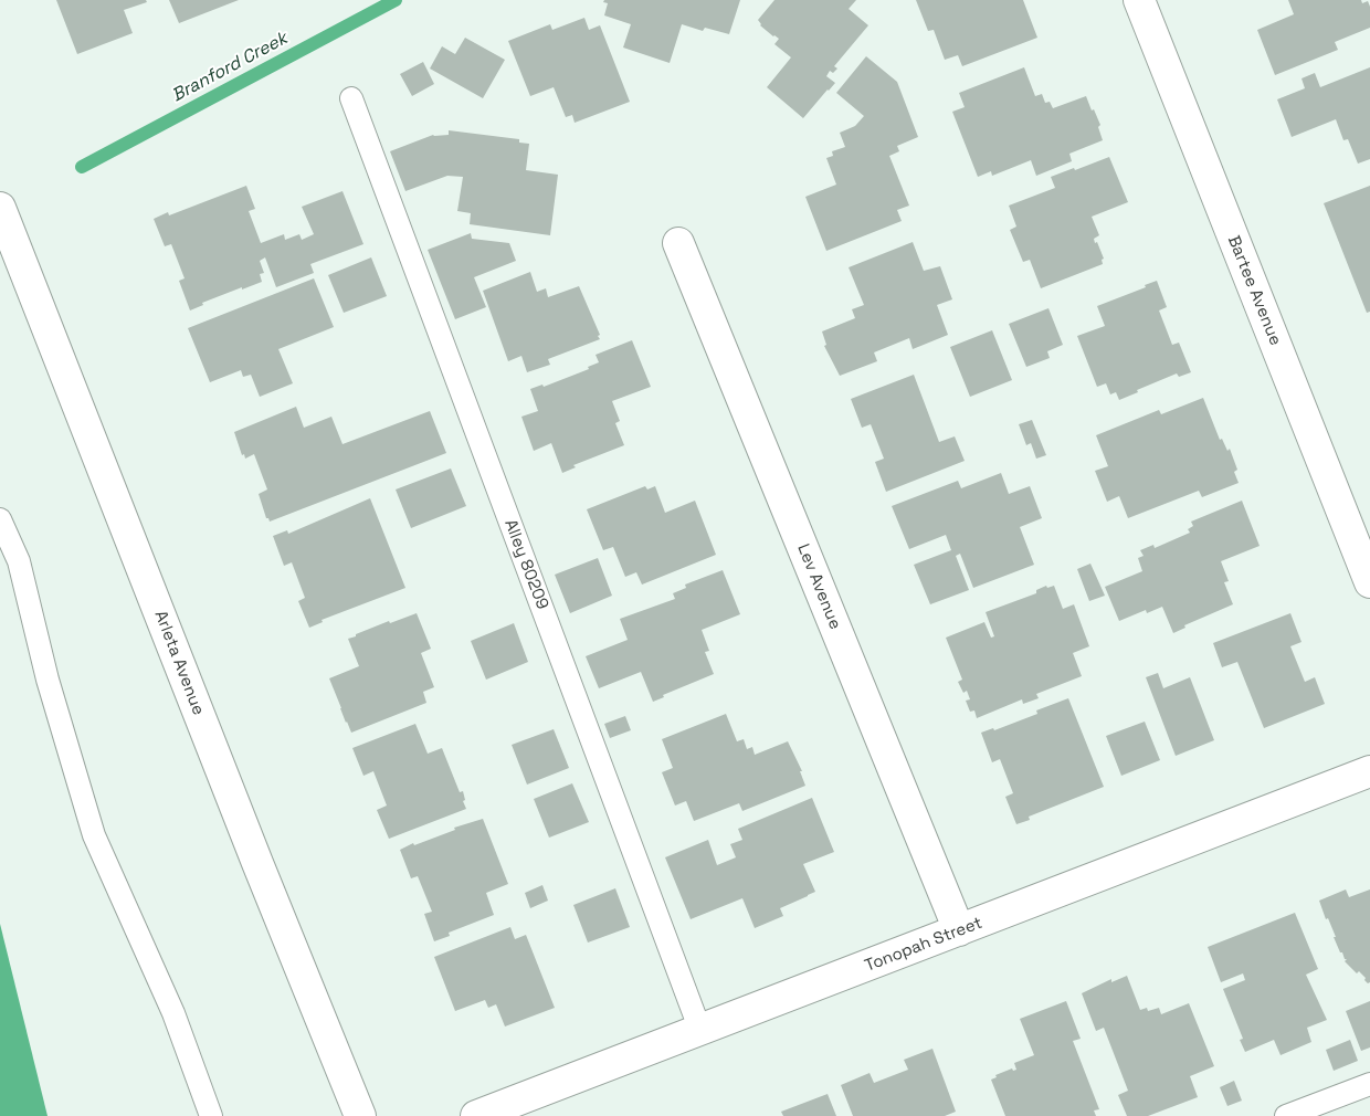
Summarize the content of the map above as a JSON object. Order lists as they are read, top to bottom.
{
  "streets": {
    "street": [
      "Bartee Avenue",
      "Lev Avenue",
      "Arleta Avenue",
      "Tonopah Street"
    ],
    "lane": ["Alley 80209"]
  },
  "crossings": [
    ["Alley 80209", "Tonopah Street"],
    ["Lev Avenue", "Tonopah Street"]
  ],
  "water": ["Branford Creek"]
}
